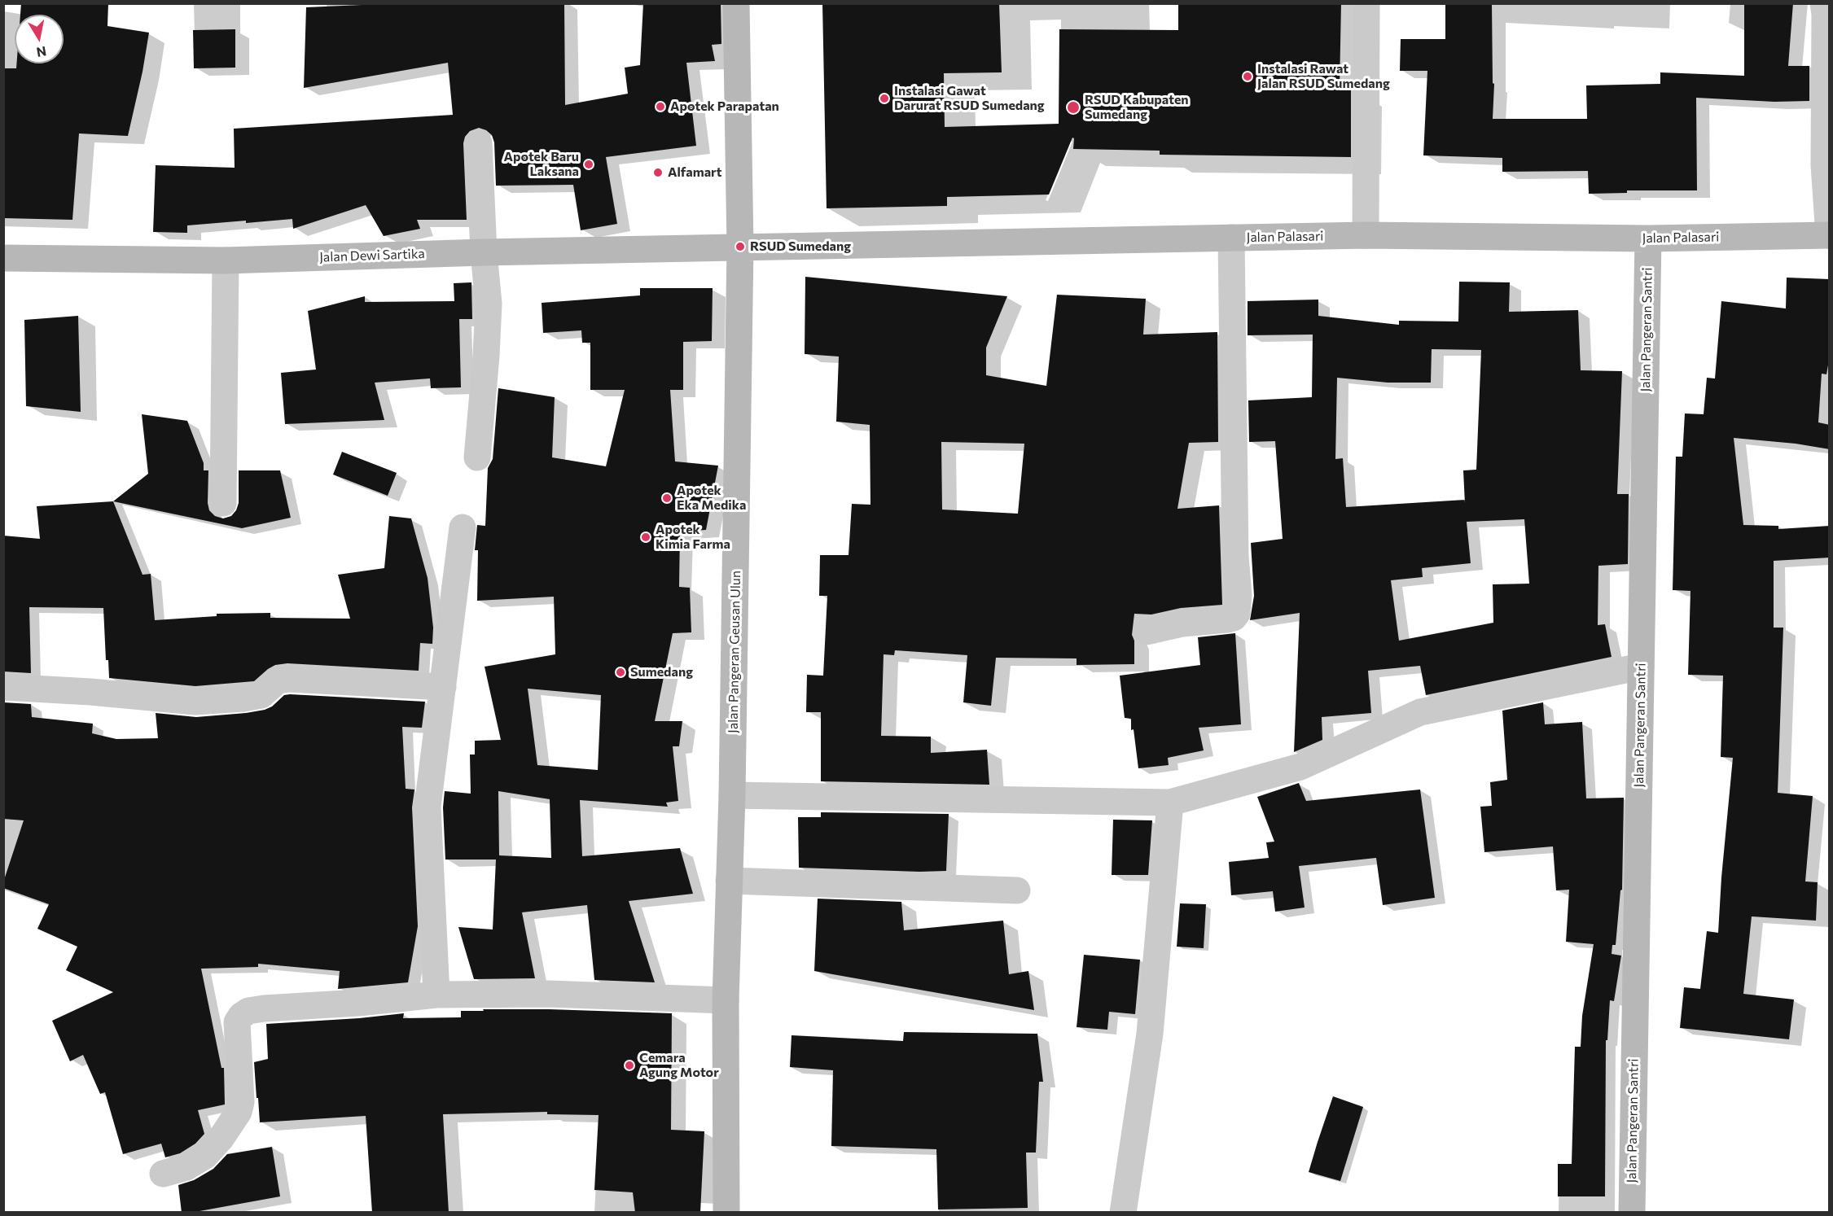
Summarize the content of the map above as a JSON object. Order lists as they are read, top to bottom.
{
  "streets": {
    "street": [
      "Jalan Palasari",
      "Jalan Dewi Sartika",
      "Jalan Pangeran Santri",
      "Jalan Pangeran Geusan Ulun"
    ]
  },
  "crossings": [
    ["Jalan Palasari", "Jalan Dewi Sartika"],
    ["Jalan Palasari", "Jalan Pangeran Santri"],
    ["Jalan Palasari", "Jalan Pangeran Geusan Ulun"],
    ["Jalan Dewi Sartika", "Jalan Pangeran Geusan Ulun"]
  ],
  "places": [
    "Instalasi Rawat Jalan RSUD Sumedang",
    "Instalasi Gawat Darurat RSUD Sumedang",
    "Apotek Parapatan",
    "RSUD Kabupaten Sumedang",
    "Apotek Baru Laksana",
    "Alfamart",
    "RSUD Sumedang",
    "Apotek Eka Medika",
    "Apotek Kimia Farma",
    "Sumedang",
    "Cemara Agung Motor"
  ],
  "north": "bottom"
}
